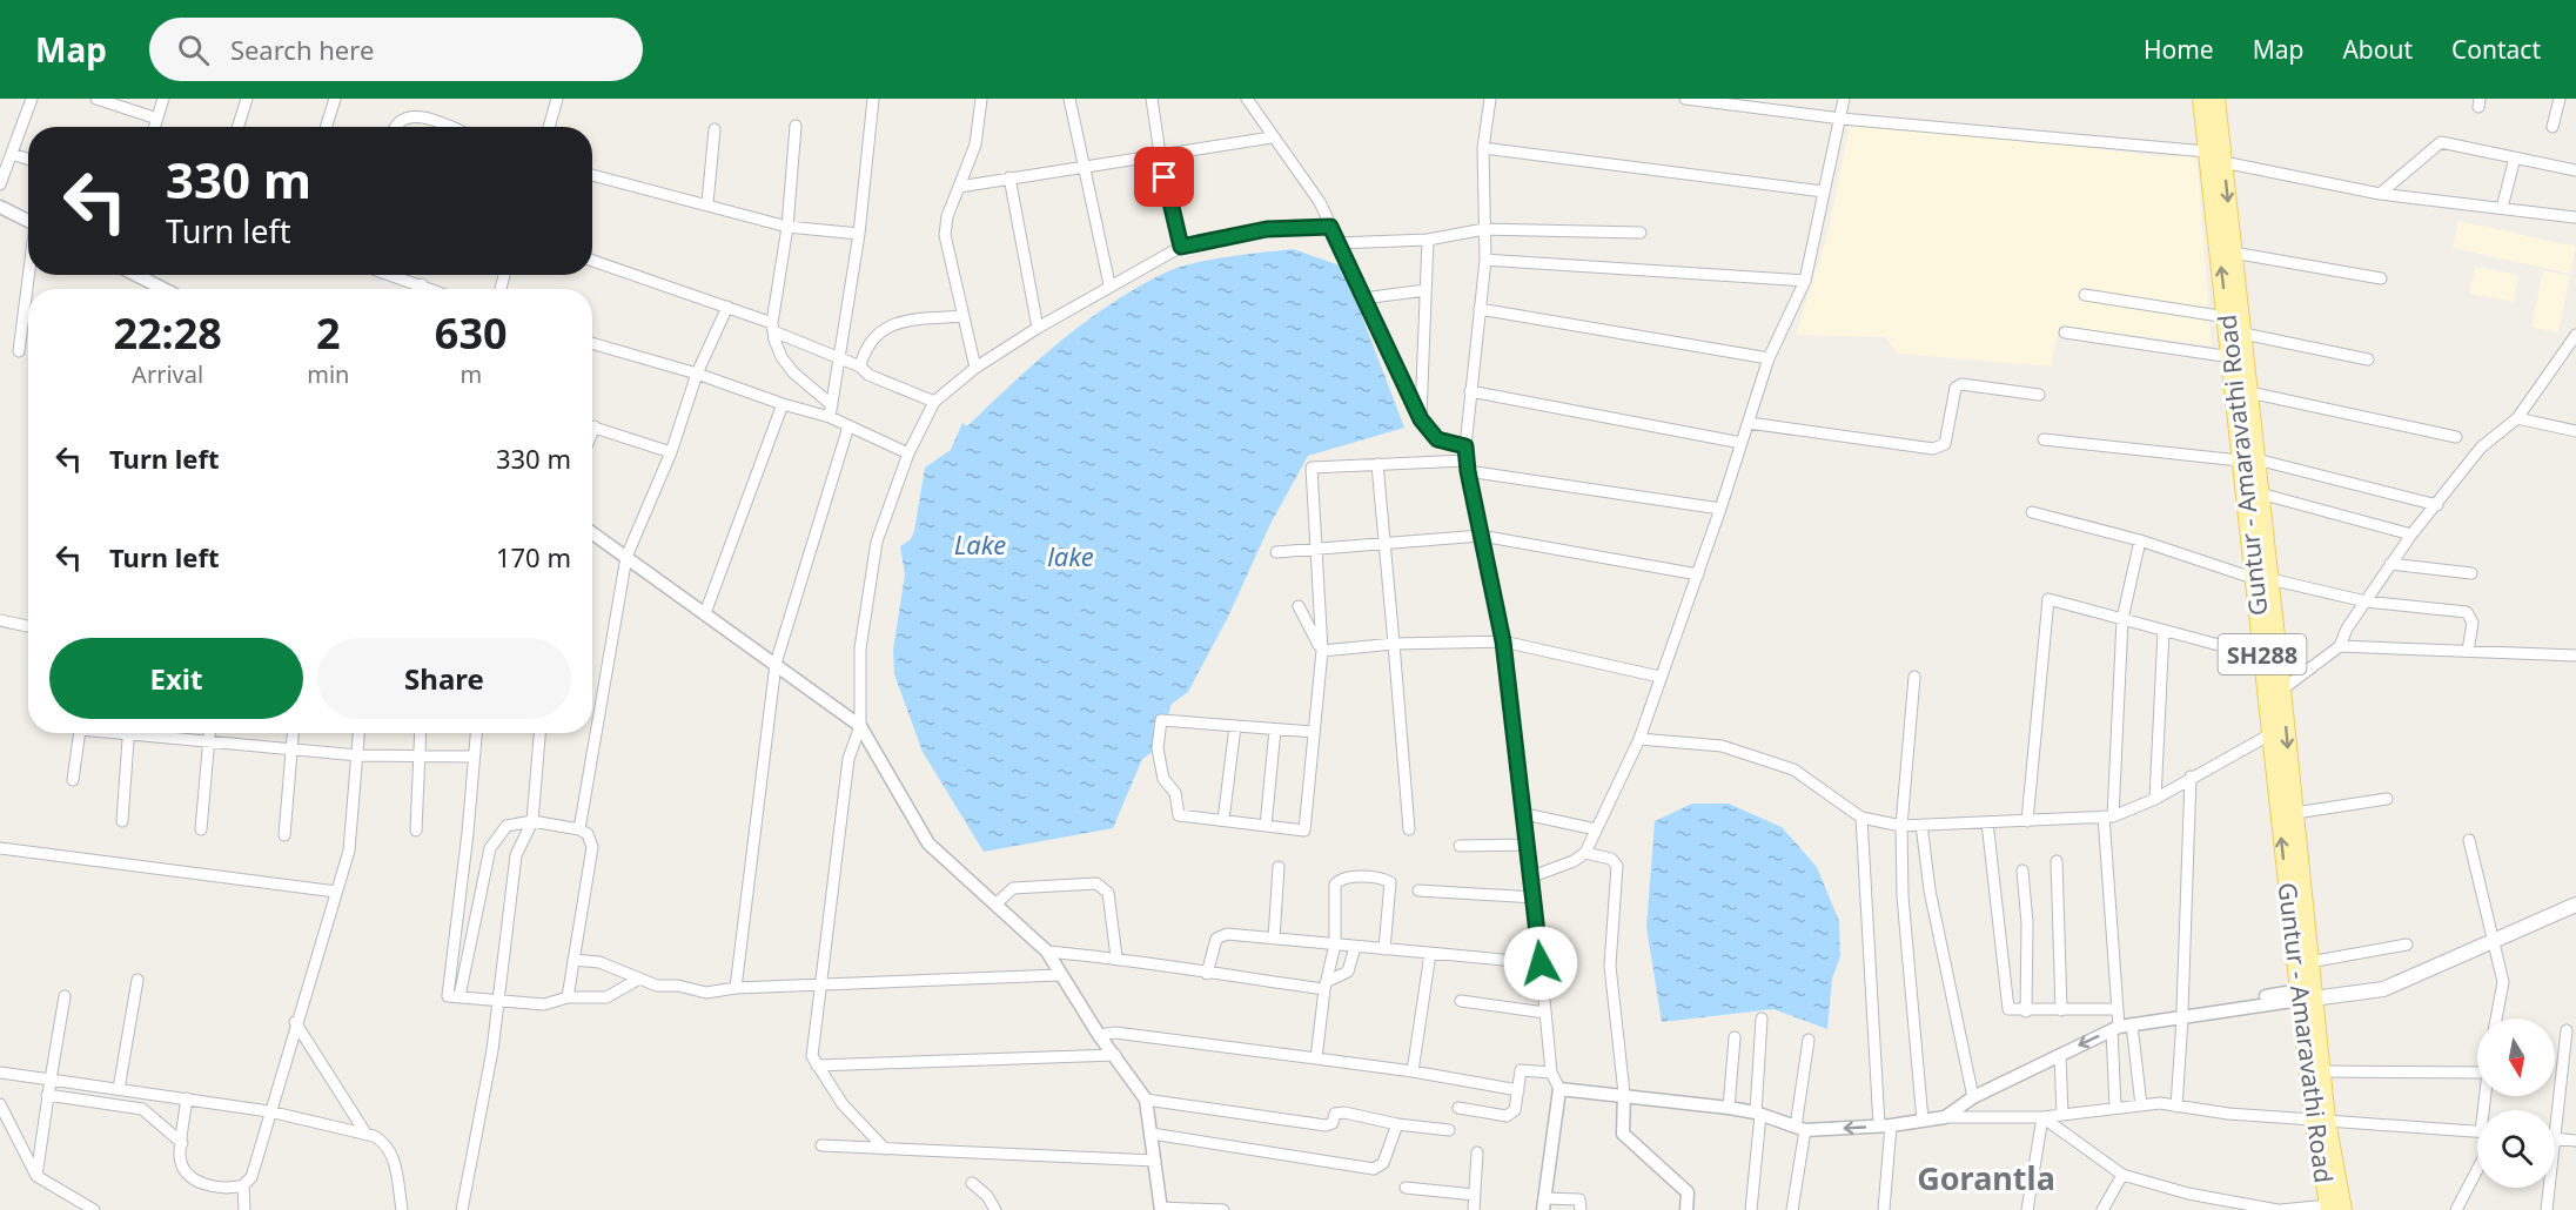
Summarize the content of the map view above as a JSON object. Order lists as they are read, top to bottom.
{
  "streets": {
    "main road": ["Guntur - Amaravathi Road", "SH288"]
  },
  "districts": ["Gorantla"],
  "water": ["Lake", "lake"],
  "north": "bottom",
  "page": {
    "header": "Map",
    "search": "Search here",
    "nav": [
      "Home",
      "Map",
      "About",
      "Contact"
    ],
    "turn": ["330 m", "Turn left"],
    "eta": [
      "22:28",
      "Arrival",
      "2",
      "min",
      "630",
      "m"
    ],
    "list": [
      {
        "name": "Turn left",
        "value": "330 m"
      },
      {
        "name": "Turn left",
        "value": "170 m"
      }
    ],
    "buttons": ["Exit", "Share"]
  }
}
